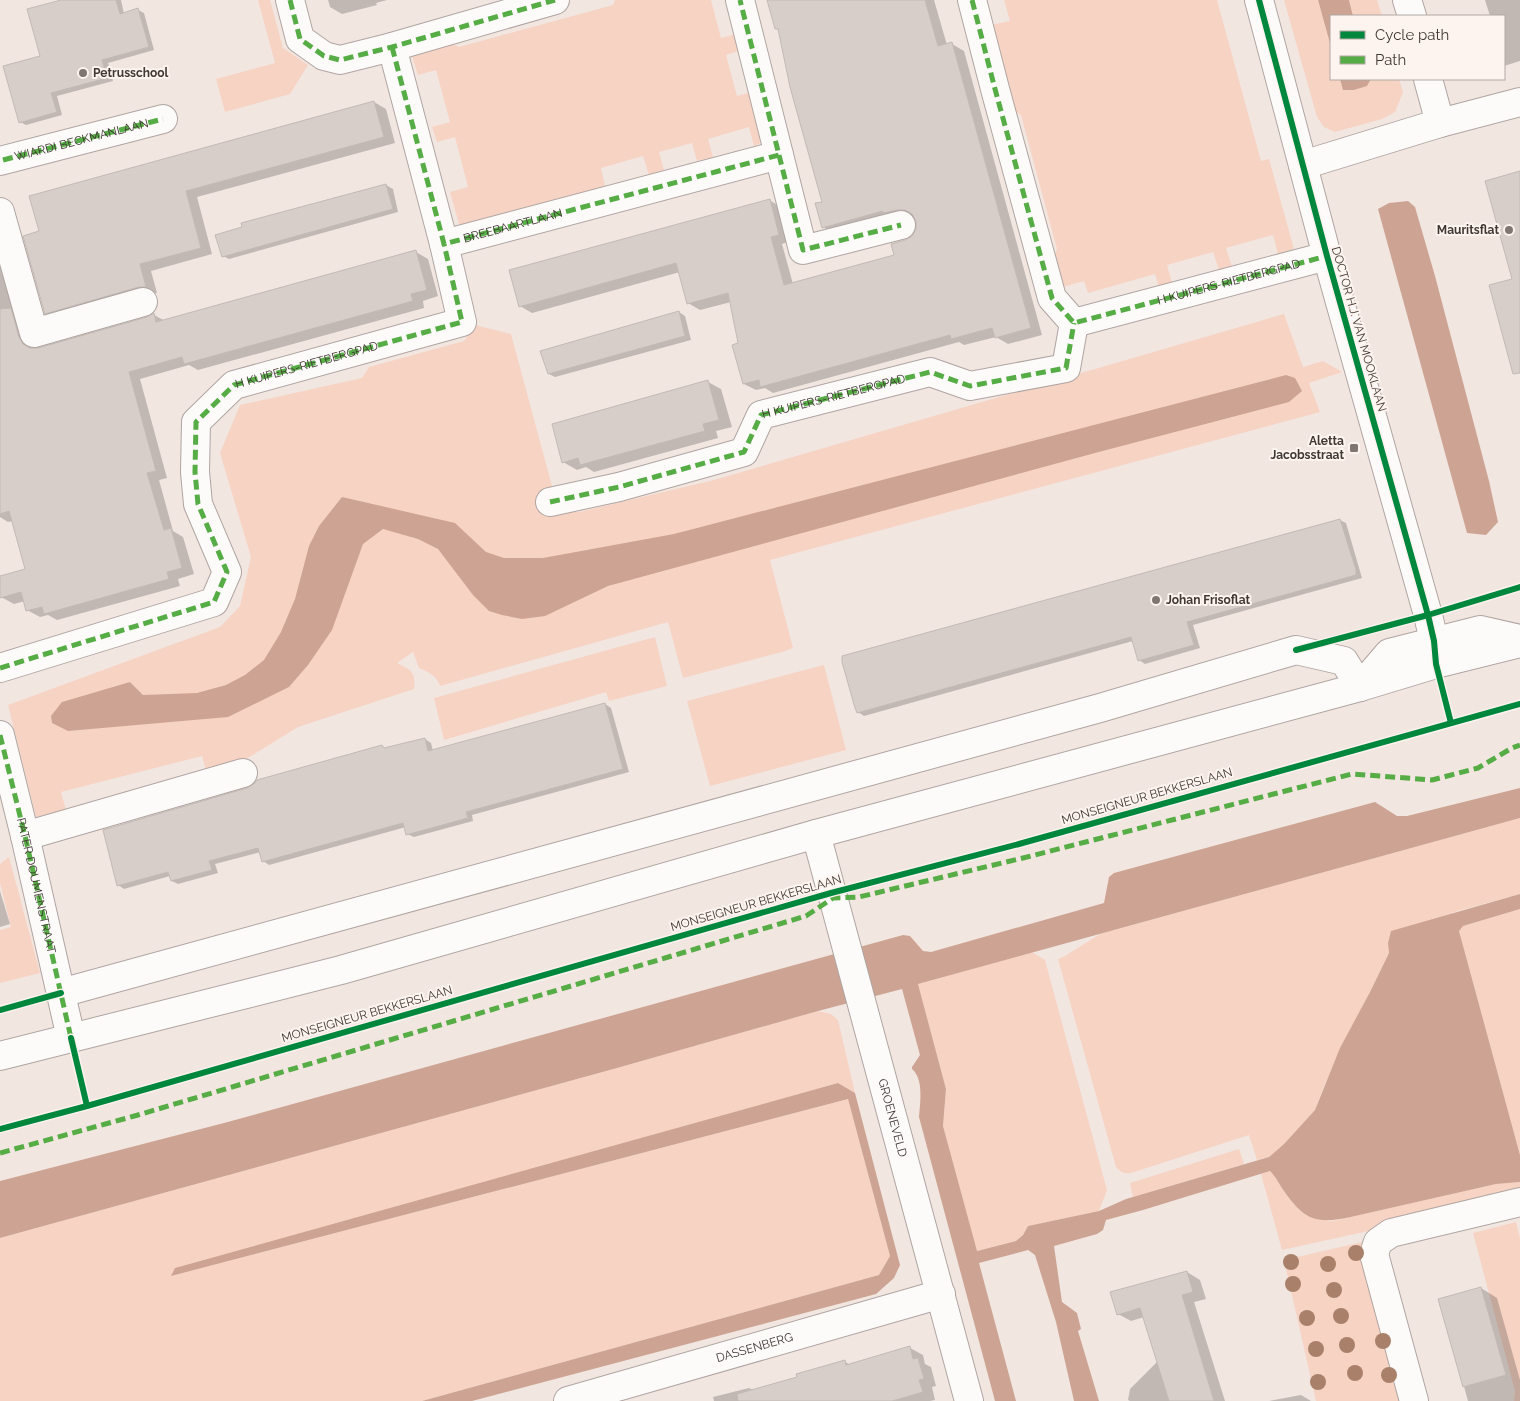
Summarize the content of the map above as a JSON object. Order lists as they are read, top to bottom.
{
  "streets": {
    "street": [
      "WIARDI BECKMANLAAN",
      "BREEBAARTLAAN",
      "H KUIPERS-RIETBERGPAD",
      "DOCTOR H.J. VAN MOOKLAAN",
      "PATER DOUMENSTRAAT",
      "GROENEVELD",
      "DASSENBERG"
    ],
    "cycle path": ["MONSEIGNEUR BEKKERSLAAN"]
  },
  "crossings": [
    ["BREEBAARTLAAN", "H KUIPERS-RIETBERGPAD"],
    ["H KUIPERS-RIETBERGPAD", "DOCTOR H.J. VAN MOOKLAAN"],
    ["GROENEVELD", "DASSENBERG"]
  ],
  "places": {
    "other": ["Petrusschool", "Mauritsflat", "Johan Frisoflat"],
    "transit": ["Aletta Jacobsstraat"]
  },
  "legend": ["Cycle path", "Path"]
}
